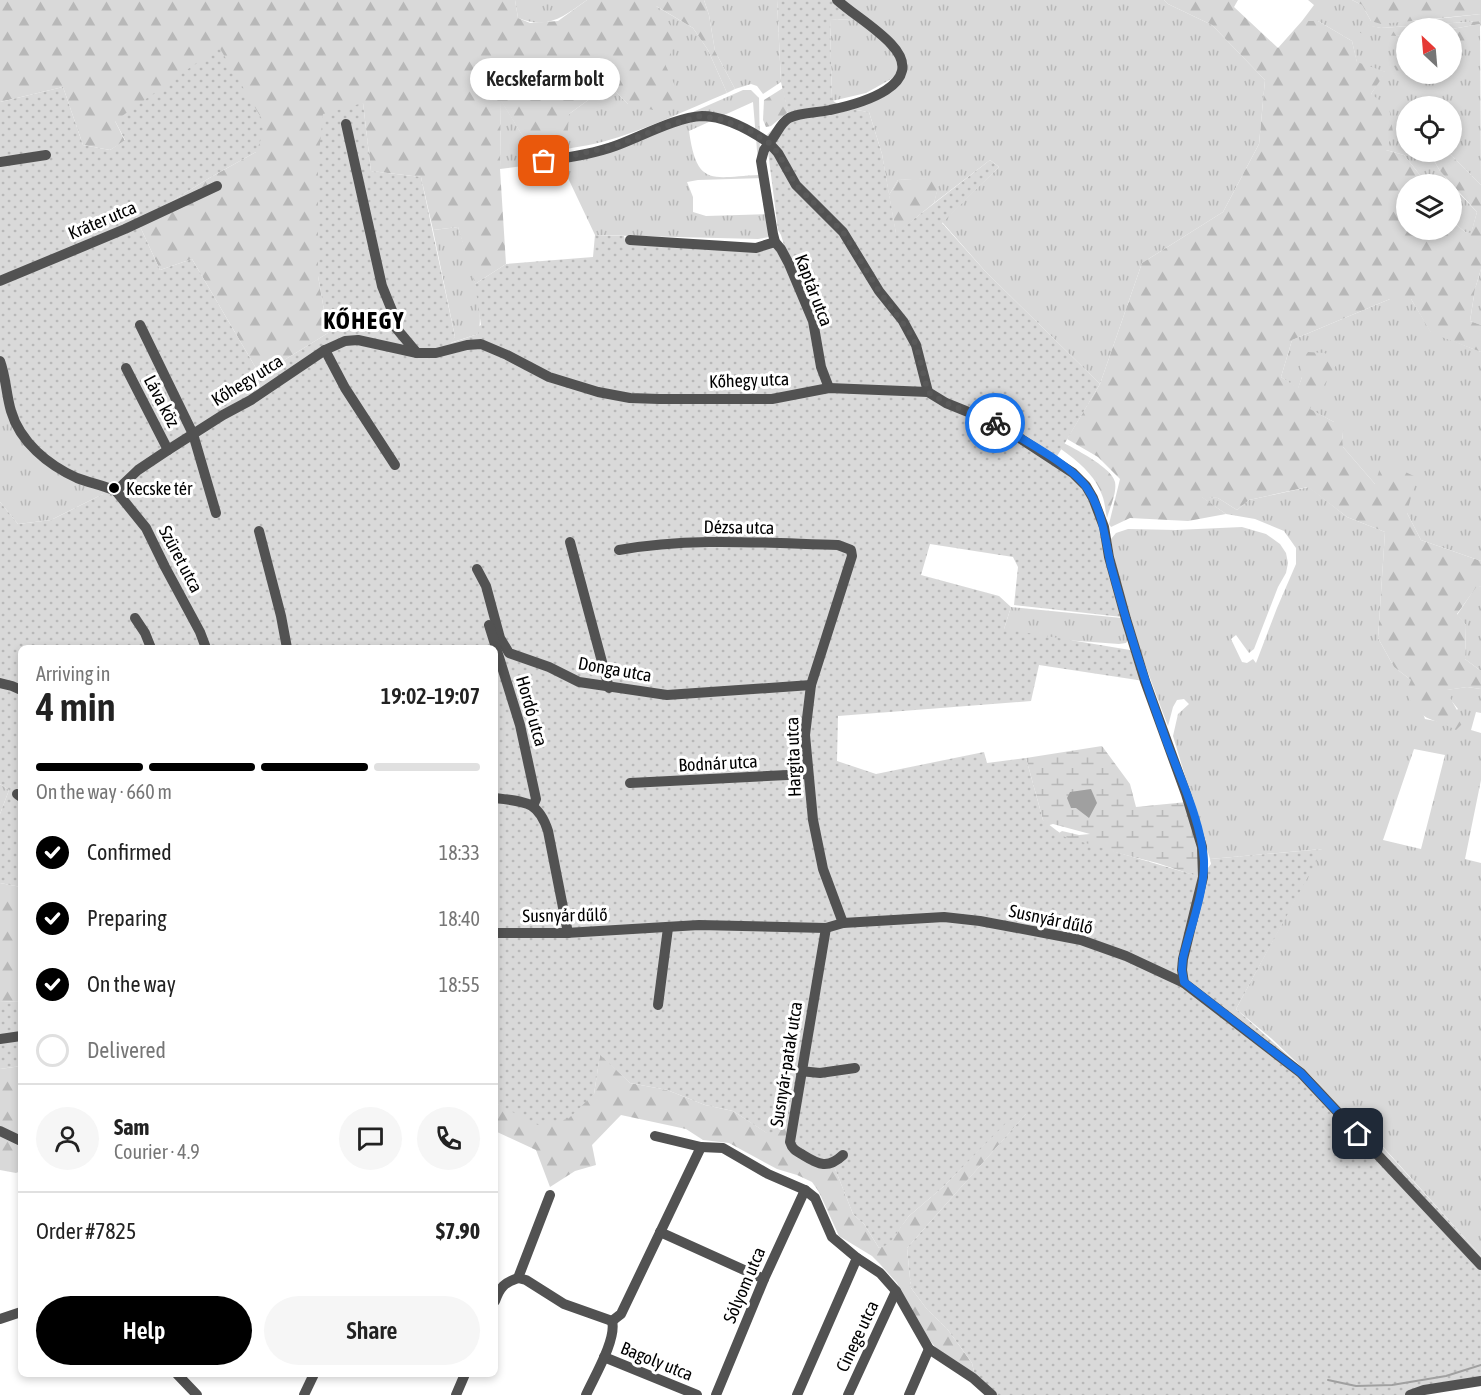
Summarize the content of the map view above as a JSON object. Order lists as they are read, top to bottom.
{
  "streets": {
    "street": [
      "Kráter utca",
      "Kaptár utca",
      "Kőhegy utca",
      "Láva köz",
      "Dézsa utca",
      "Szüret utca",
      "Donga utca",
      "Hordó utca",
      "Hargita utca",
      "Bodnár utca",
      "Susnyár dűlő",
      "Susnyár-patak utca",
      "Sólyom utca",
      "Cinege utca",
      "Bagoly utca"
    ]
  },
  "crossings": [
    ["Kaptár utca", "Kőhegy utca"],
    ["Kőhegy utca", "Láva köz"],
    ["Kőhegy utca", "Szüret utca"],
    ["Kőhegy utca", "Susnyár dűlő"],
    ["Dézsa utca", "Hargita utca"],
    ["Donga utca", "Hordó utca"],
    ["Donga utca", "Hargita utca"],
    ["Hargita utca", "Bodnár utca"],
    ["Hargita utca", "Susnyár dűlő"],
    ["Susnyár dűlő", "Susnyár-patak utca"]
  ],
  "districts": ["KŐHEGY"],
  "places": ["Kecskefarm bolt", "Kecske tér"],
  "north": "top left",
  "page": {
    "bubble": "Kecskefarm bolt",
    "heading": ["4 min", "Arriving in", "19:02–19:07"],
    "panel": [
      "Sam",
      "Courier · 4.9",
      "Order #7825",
      "$7.90"
    ],
    "bar": "On the way · 660 m",
    "list": [
      ["Confirmed", "18:33"],
      ["Preparing", "18:40"],
      ["On the way", "18:55"],
      "Delivered"
    ],
    "buttons": ["Help", "Share"]
  }
}
